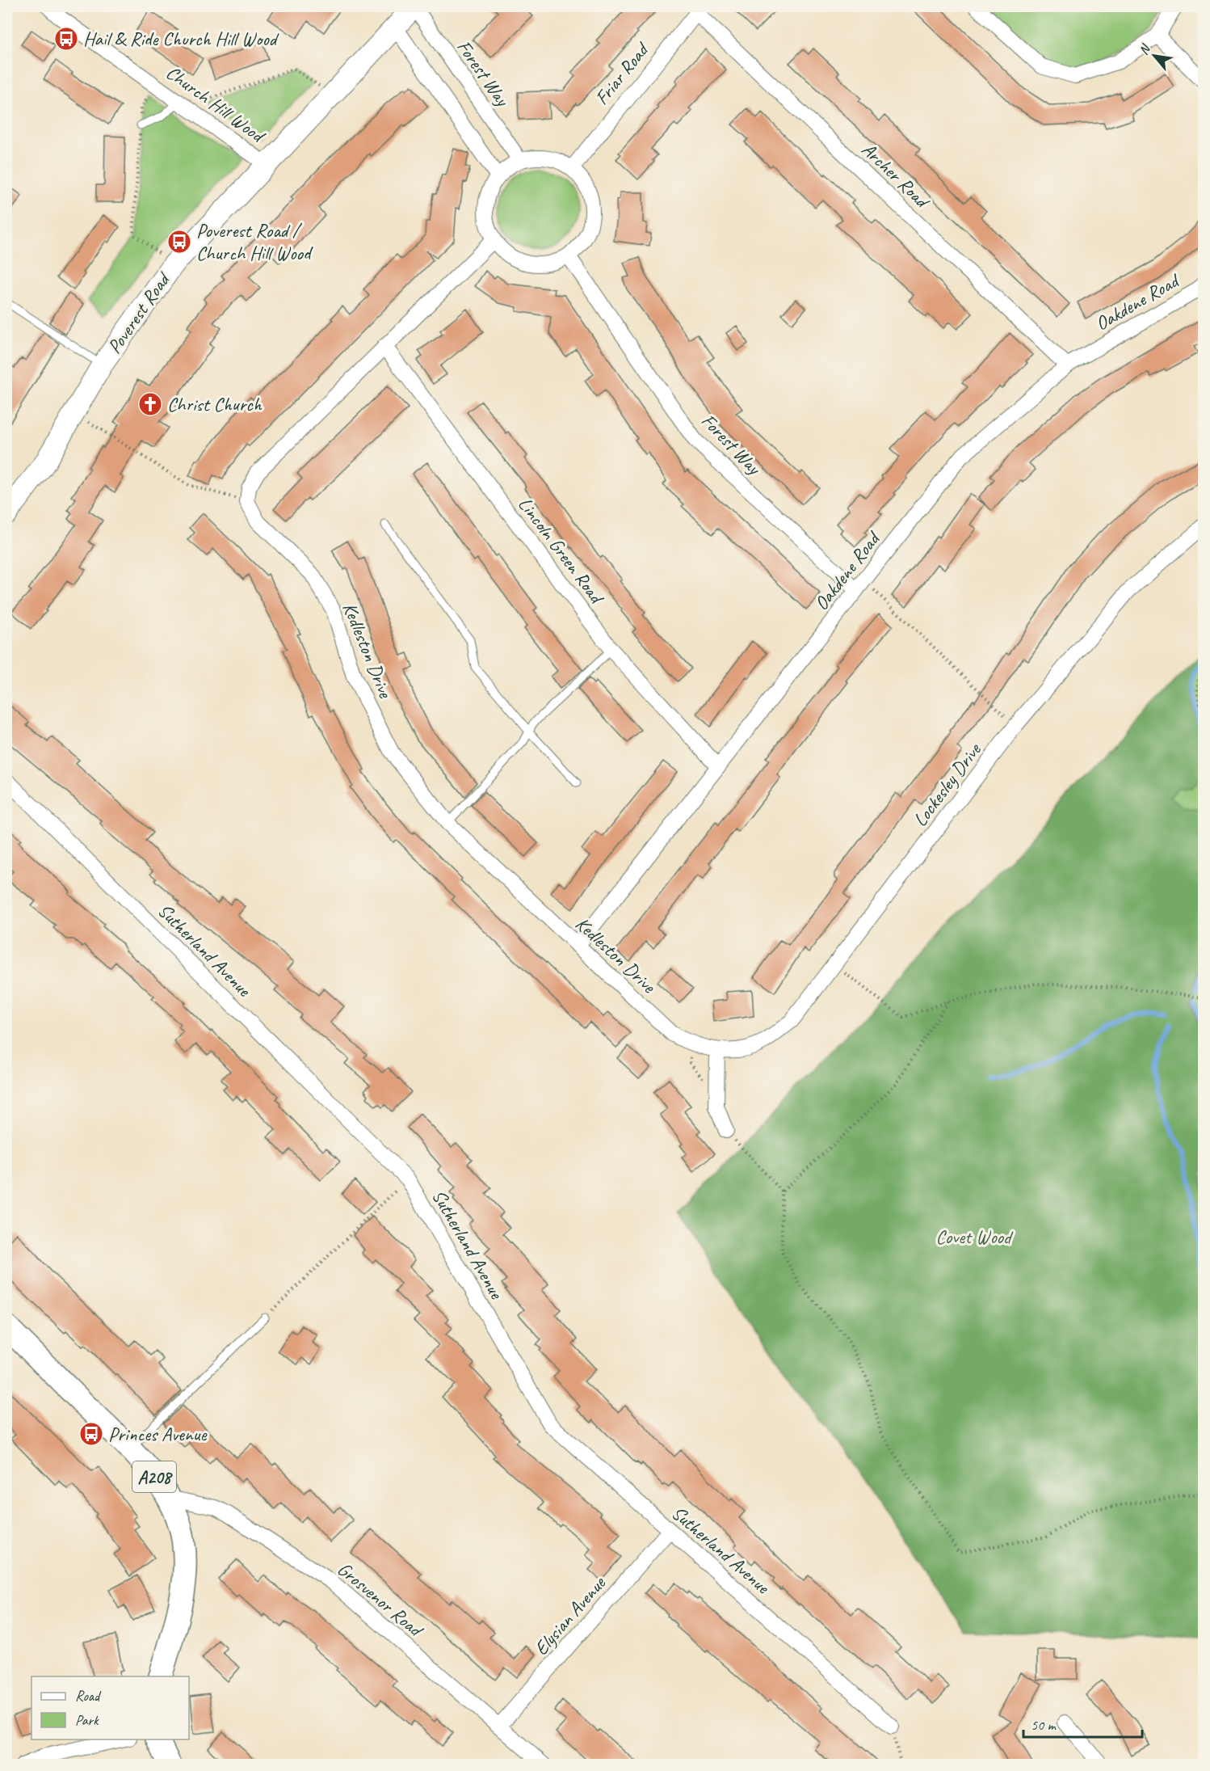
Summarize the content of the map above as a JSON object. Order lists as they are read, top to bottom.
{
  "streets": {
    "main road": ["A208"],
    "street": [
      "Forest Way",
      "Friar Road",
      "Church Hill Wood",
      "Archer Road",
      "Oakdene Road",
      "Poverest Road",
      "Lincoln Green Road",
      "Kedleston Drive",
      "Lockesley Drive",
      "Sutherland Avenue",
      "Grosvenor Road",
      "Elysian Avenue"
    ]
  },
  "crossings": [
    ["Forest Way", "Friar Road"],
    ["Forest Way", "Oakdene Road"],
    ["Forest Way", "Poverest Road"],
    ["Friar Road", "Archer Road"],
    ["Church Hill Wood", "Poverest Road"],
    ["Archer Road", "Oakdene Road"],
    ["Oakdene Road", "Lincoln Green Road"],
    ["Oakdene Road", "Kedleston Drive"],
    ["Kedleston Drive", "Lockesley Drive"],
    ["Sutherland Avenue", "Elysian Avenue"],
    ["A208", "Grosvenor Road"],
    ["Grosvenor Road", "Elysian Avenue"]
  ],
  "parks": ["Covet Wood"],
  "places": {
    "bus stop": ["Hail & Ride Church Hill Wood", "Poverest Road / Church Hill Wood", "Princes Avenue"],
    "church": ["Christ Church"]
  },
  "legend": ["Road", "Park"],
  "scale_bar": "50 m",
  "north": "top left"
}
